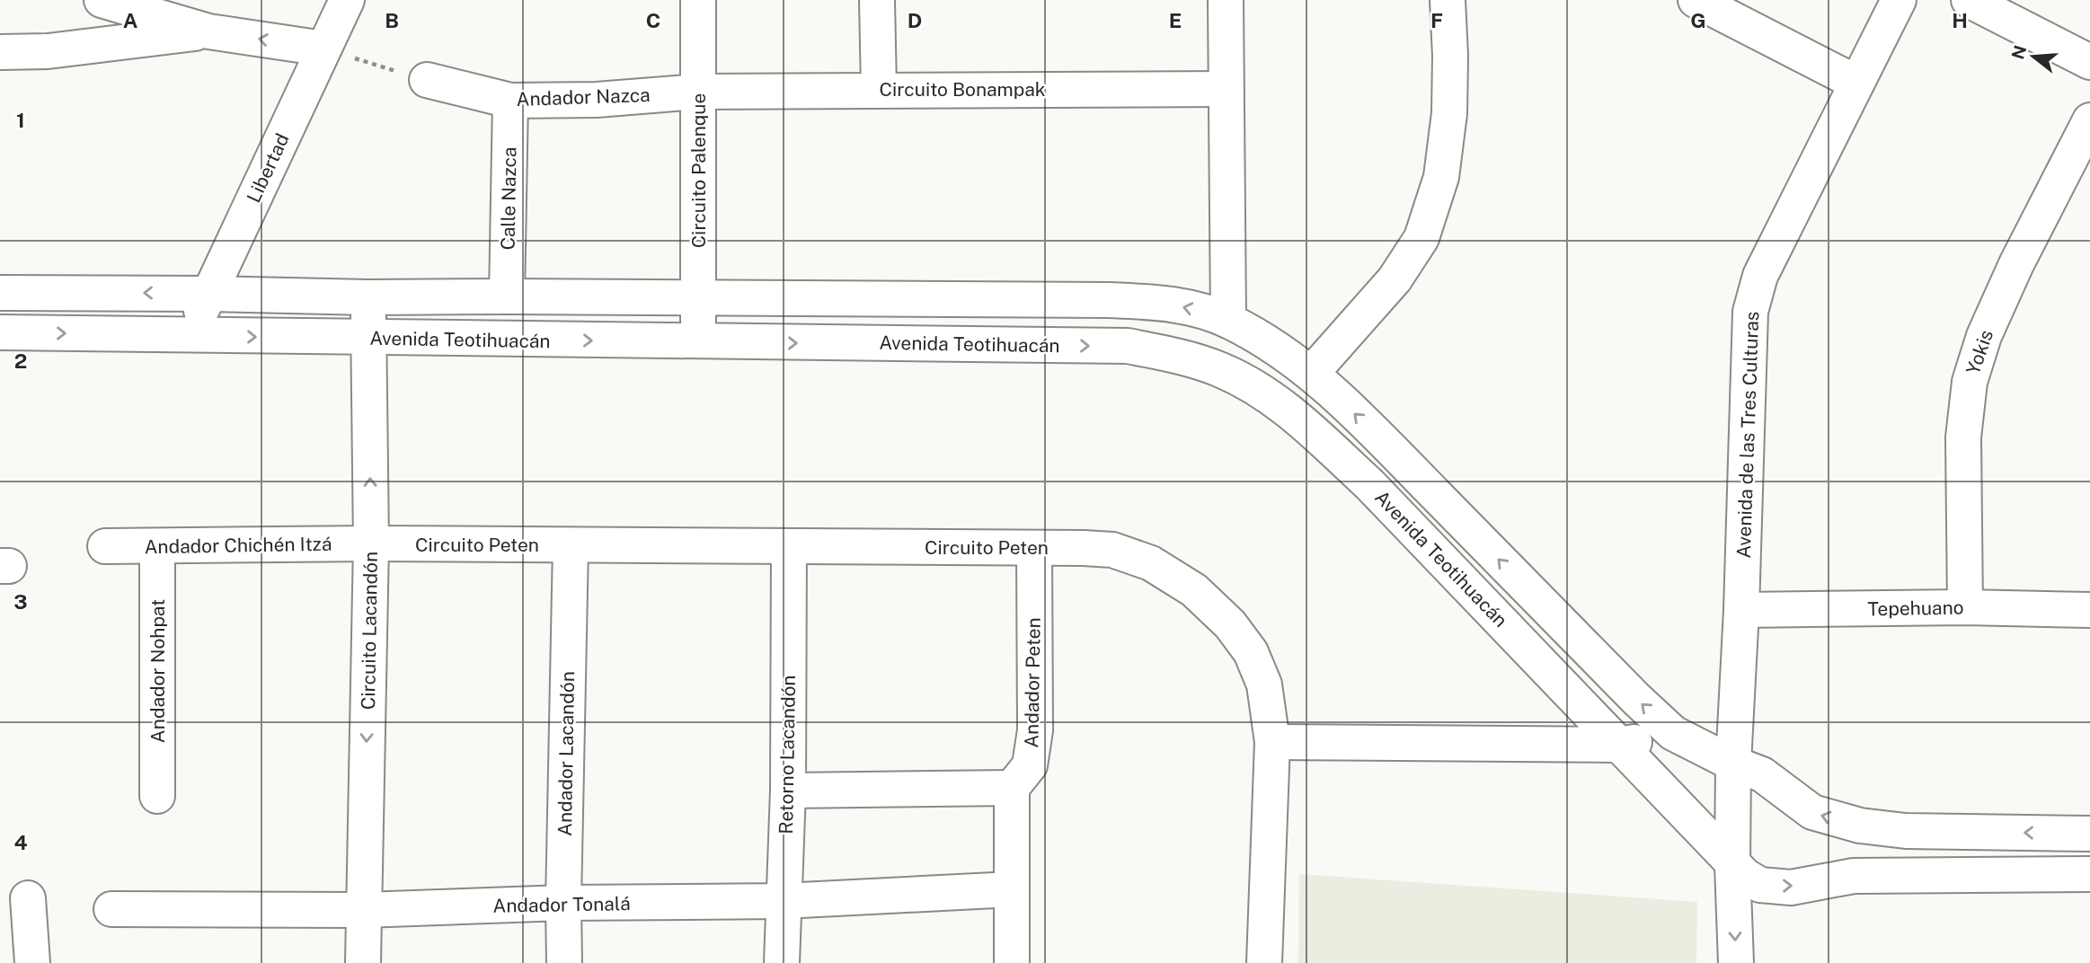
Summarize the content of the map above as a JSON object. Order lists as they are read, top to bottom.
{
  "streets": {
    "street": [
      "Circuito Bonampak",
      "Andador Nazca",
      "Libertad",
      "Circuito Palenque",
      "Calle Nazca",
      "Avenida Teotihuacán",
      "Yokis",
      "Avenida de las Tres Culturas",
      "Circuito Peten",
      "Andador Chichén Itzá",
      "Tepehuano",
      "Circuito Lacandón",
      "Andador Nohpat",
      "Andador Peten",
      "Andador Lacandón",
      "Retorno Lacandón",
      "Andador Tonalá"
    ]
  },
  "crossings": [
    ["Circuito Bonampak", "Andador Nazca"],
    ["Circuito Bonampak", "Circuito Palenque"],
    ["Andador Nazca", "Circuito Palenque"],
    ["Andador Nazca", "Calle Nazca"],
    ["Libertad", "Avenida Teotihuacán"],
    ["Circuito Palenque", "Avenida Teotihuacán"],
    ["Avenida Teotihuacán", "Avenida de las Tres Culturas"],
    ["Avenida Teotihuacán", "Circuito Lacandón"],
    ["Yokis", "Tepehuano"],
    ["Avenida de las Tres Culturas", "Tepehuano"],
    ["Circuito Peten", "Andador Chichén Itzá"],
    ["Circuito Peten", "Circuito Lacandón"],
    ["Circuito Peten", "Andador Peten"],
    ["Circuito Peten", "Andador Lacandón"],
    ["Circuito Peten", "Retorno Lacandón"],
    ["Andador Chichén Itzá", "Circuito Lacandón"],
    ["Andador Chichén Itzá", "Andador Nohpat"],
    ["Circuito Lacandón", "Andador Tonalá"],
    ["Andador Lacandón", "Andador Tonalá"],
    ["Retorno Lacandón", "Andador Tonalá"]
  ],
  "north": "left",
  "grid": {
    "columns": [
      "A",
      "B",
      "C",
      "D",
      "E",
      "F",
      "G",
      "H"
    ],
    "rows": [
      "1",
      "2",
      "3",
      "4"
    ]
  }
}
